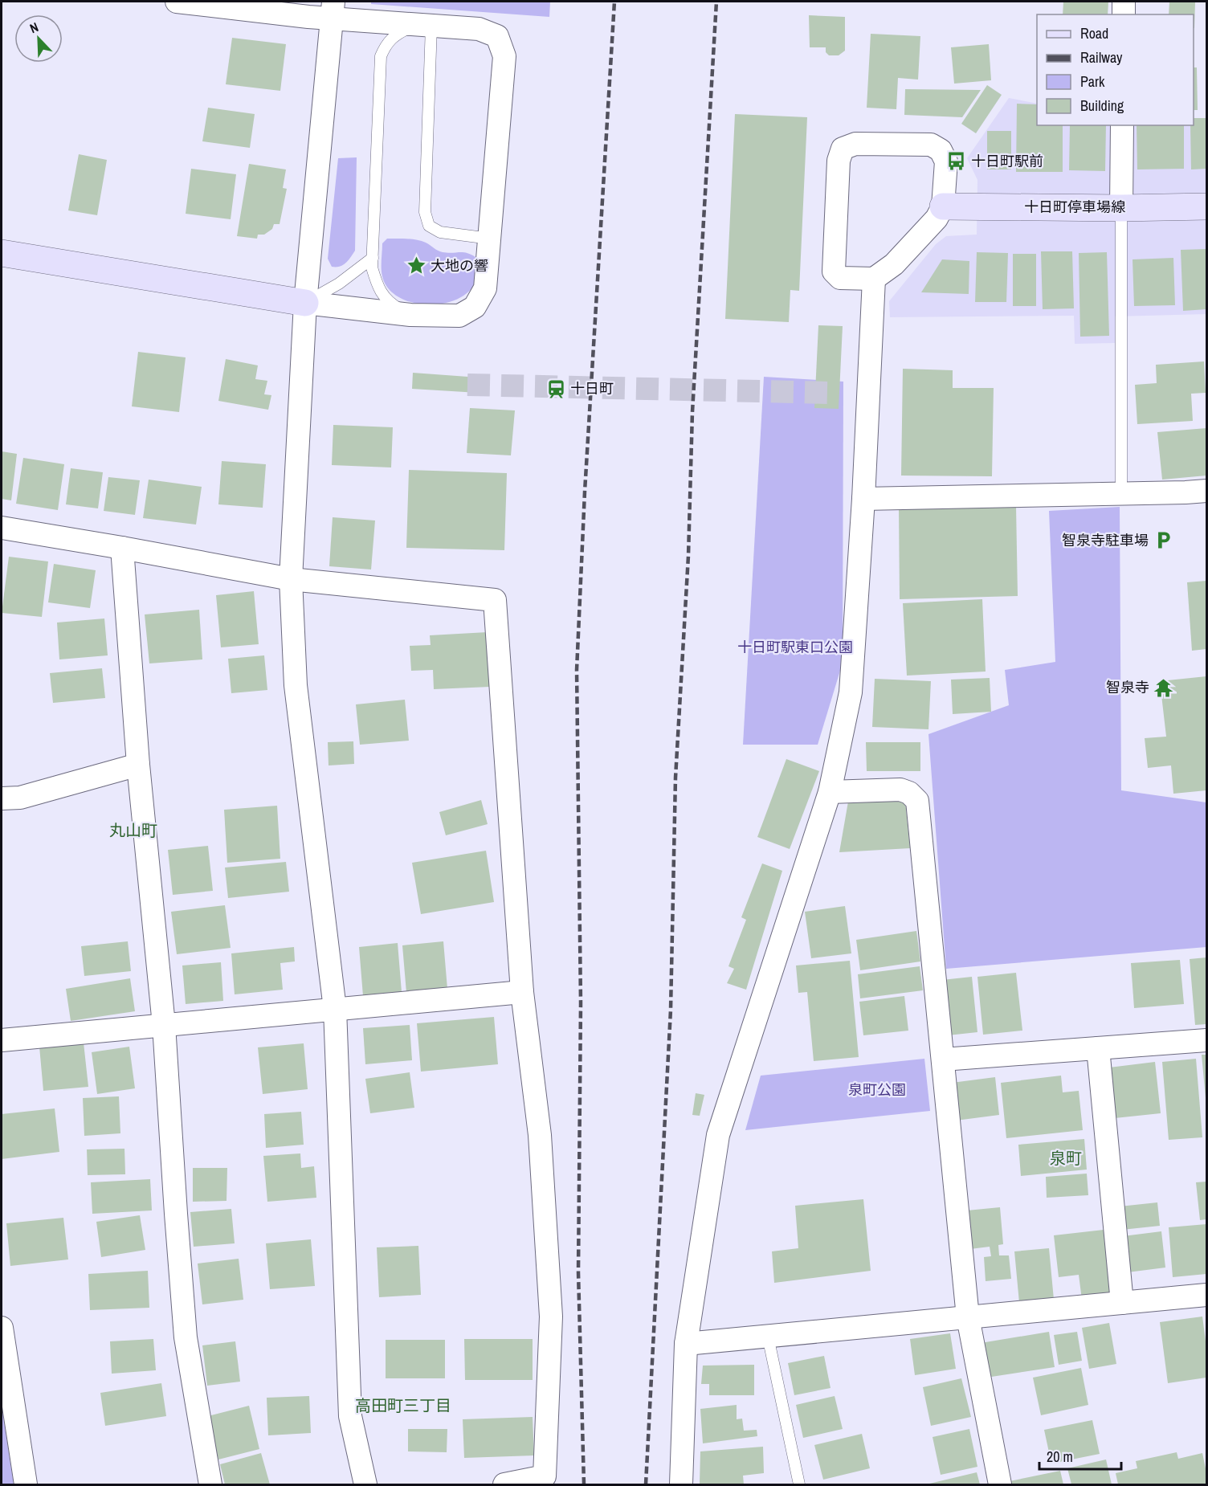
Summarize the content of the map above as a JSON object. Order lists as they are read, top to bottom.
{
  "streets": {
    "street": ["十日町停車場線"]
  },
  "districts": ["丸山町", "泉町", "高田町三丁目"],
  "parks": ["十日町駅東口公園", "泉町公園"],
  "places": {
    "bus stop": ["十日町駅前"],
    "place": ["大地の響"],
    "station": ["十日町"],
    "parking": ["智泉寺駐車場"],
    "temple": ["智泉寺"]
  },
  "legend": [
    "Road",
    "Railway",
    "Park",
    "Building"
  ],
  "scale_bar": "20 m",
  "north": "top left"
}
